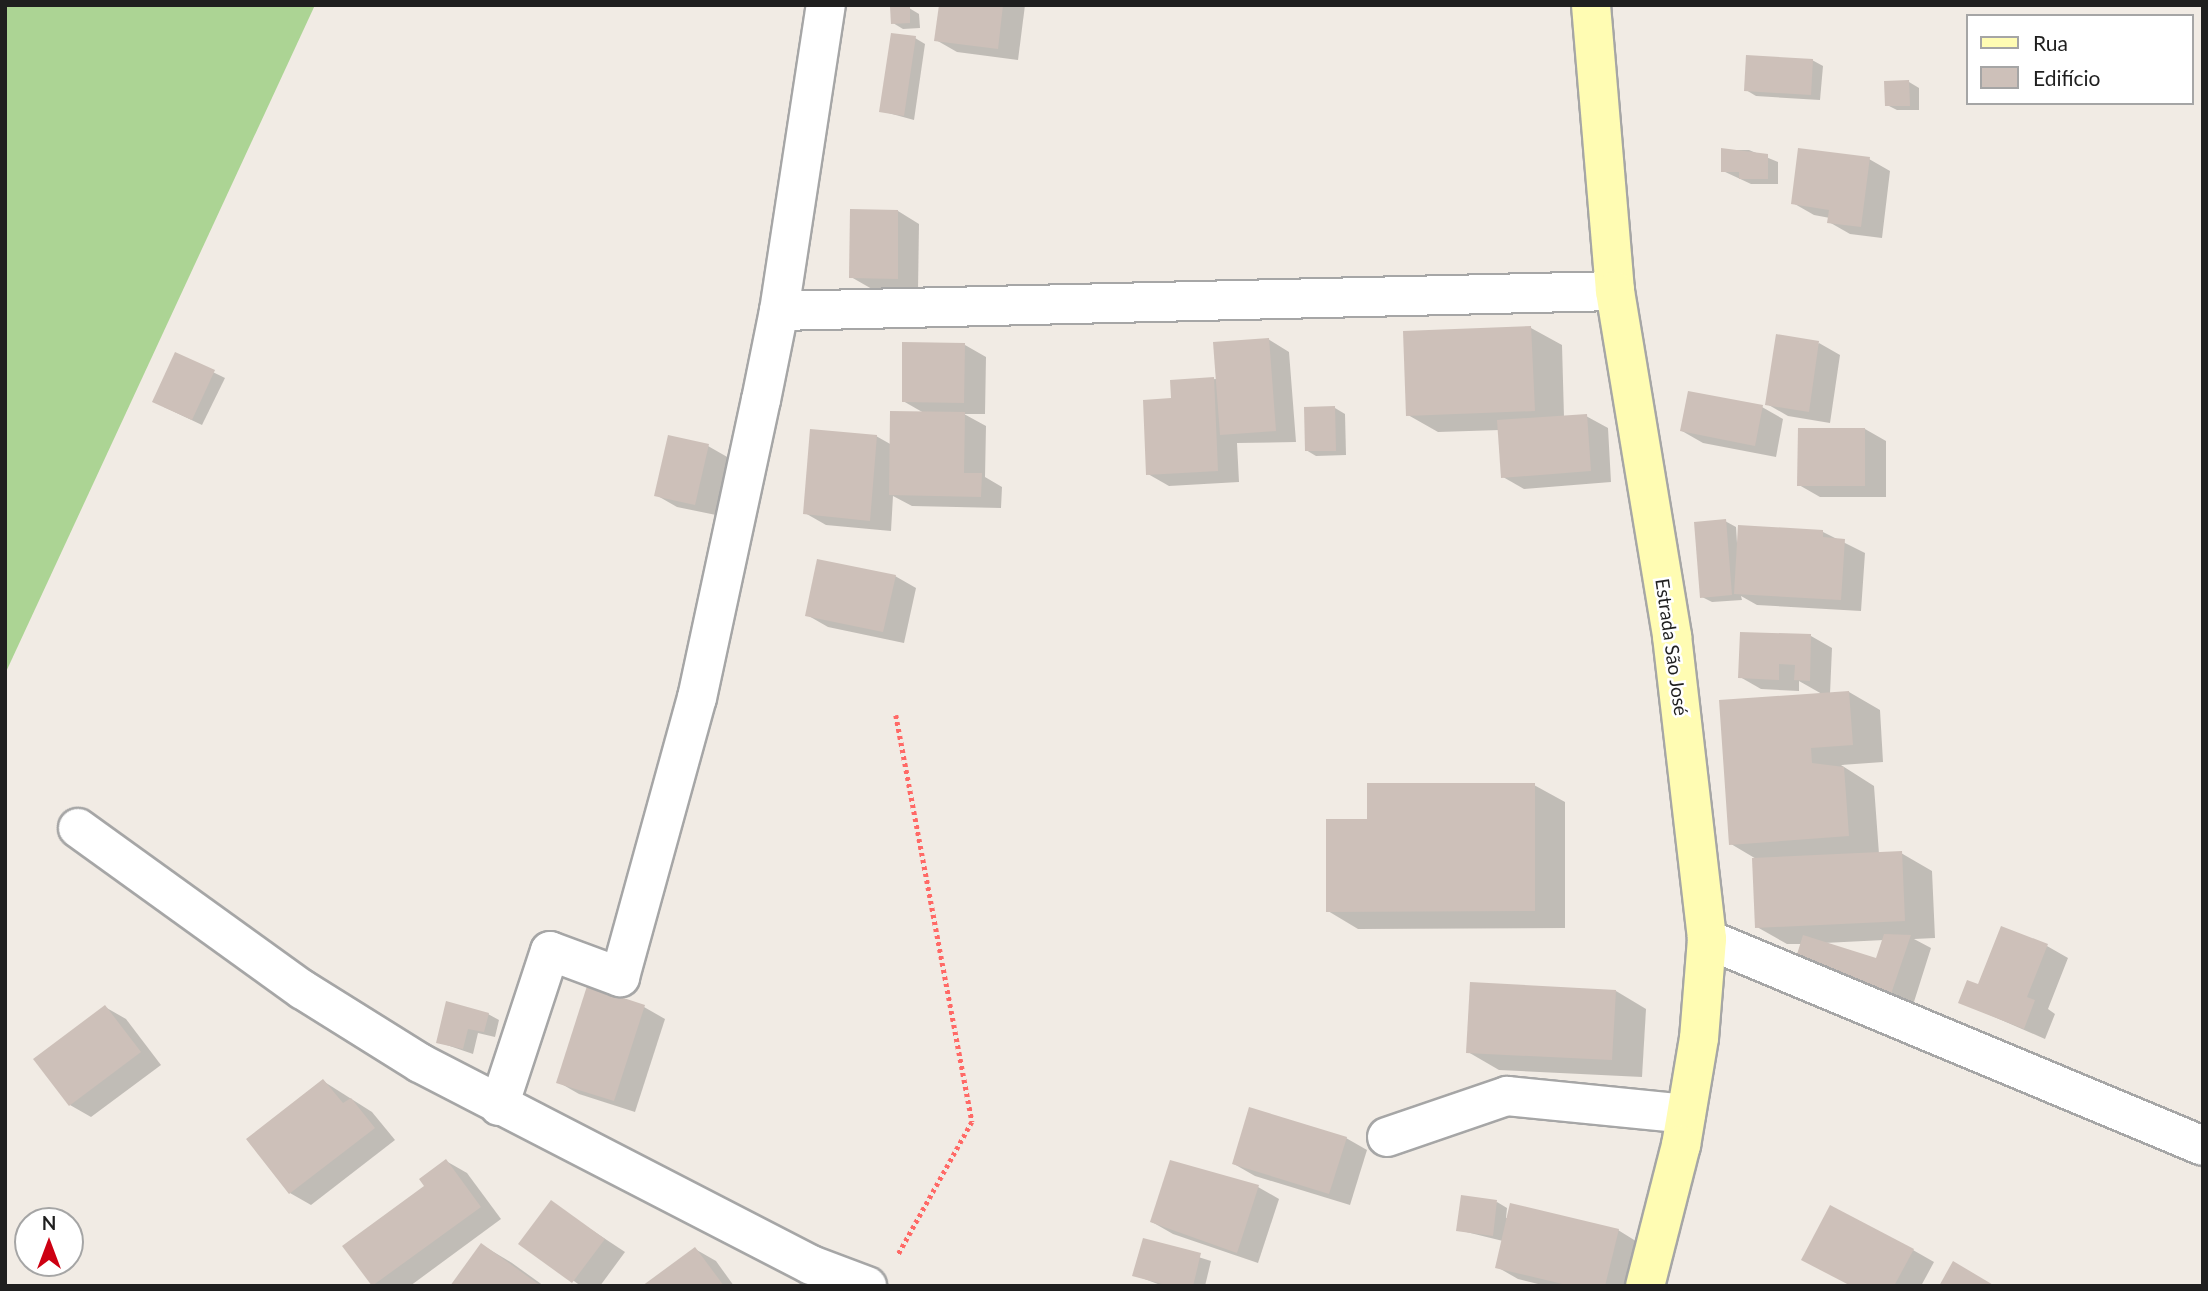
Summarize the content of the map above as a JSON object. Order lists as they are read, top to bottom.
{
  "streets": {
    "street": ["Estrada São José"]
  },
  "legend": ["Rua", "Edifício"],
  "north": "top"
}
